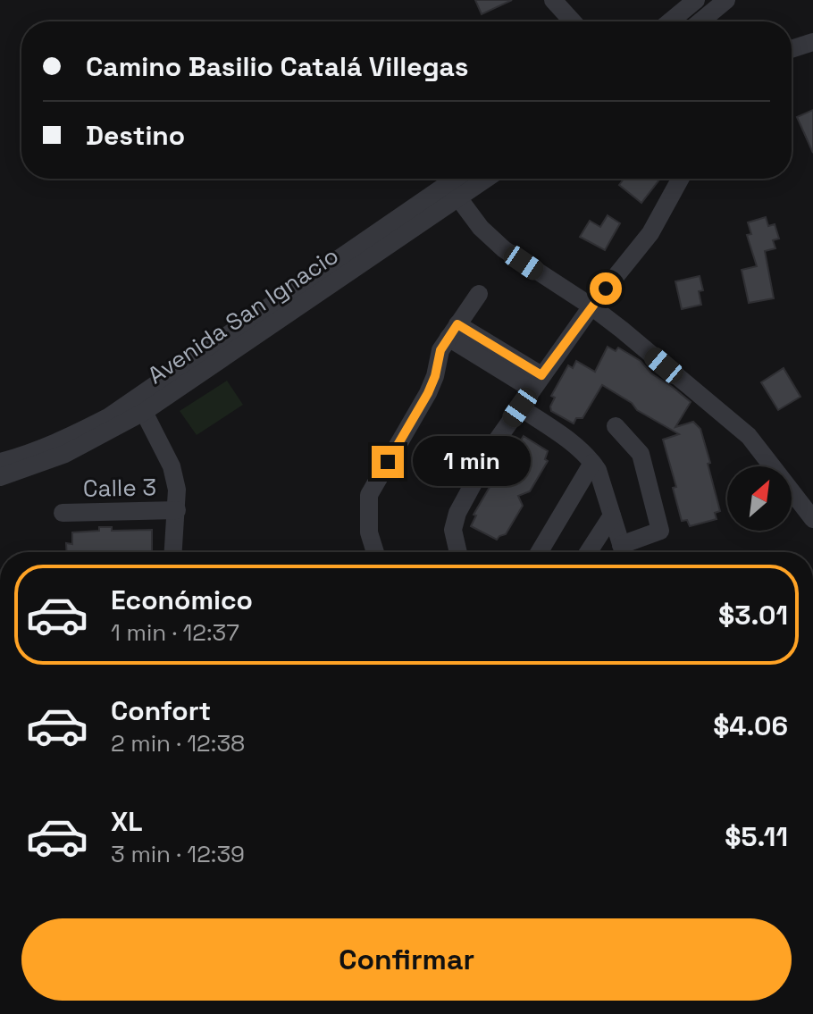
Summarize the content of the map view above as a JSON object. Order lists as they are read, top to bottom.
{
  "streets": {
    "street": ["Avenida San Ignacio", "Calle 3"]
  },
  "north": "top right",
  "page": {
    "banner": ["Camino Basilio Catalá Villegas", "Destino"],
    "bubble": "1 min",
    "list": [
      {
        "name": "Económico",
        "note": "1 min · 12:37",
        "value": "$3.01"
      },
      {
        "name": "Confort",
        "note": "2 min · 12:38",
        "value": "$4.06"
      },
      {
        "name": "XL",
        "note": "3 min · 12:39",
        "value": "$5.11"
      }
    ],
    "buttons": "Confirmar"
  }
}
